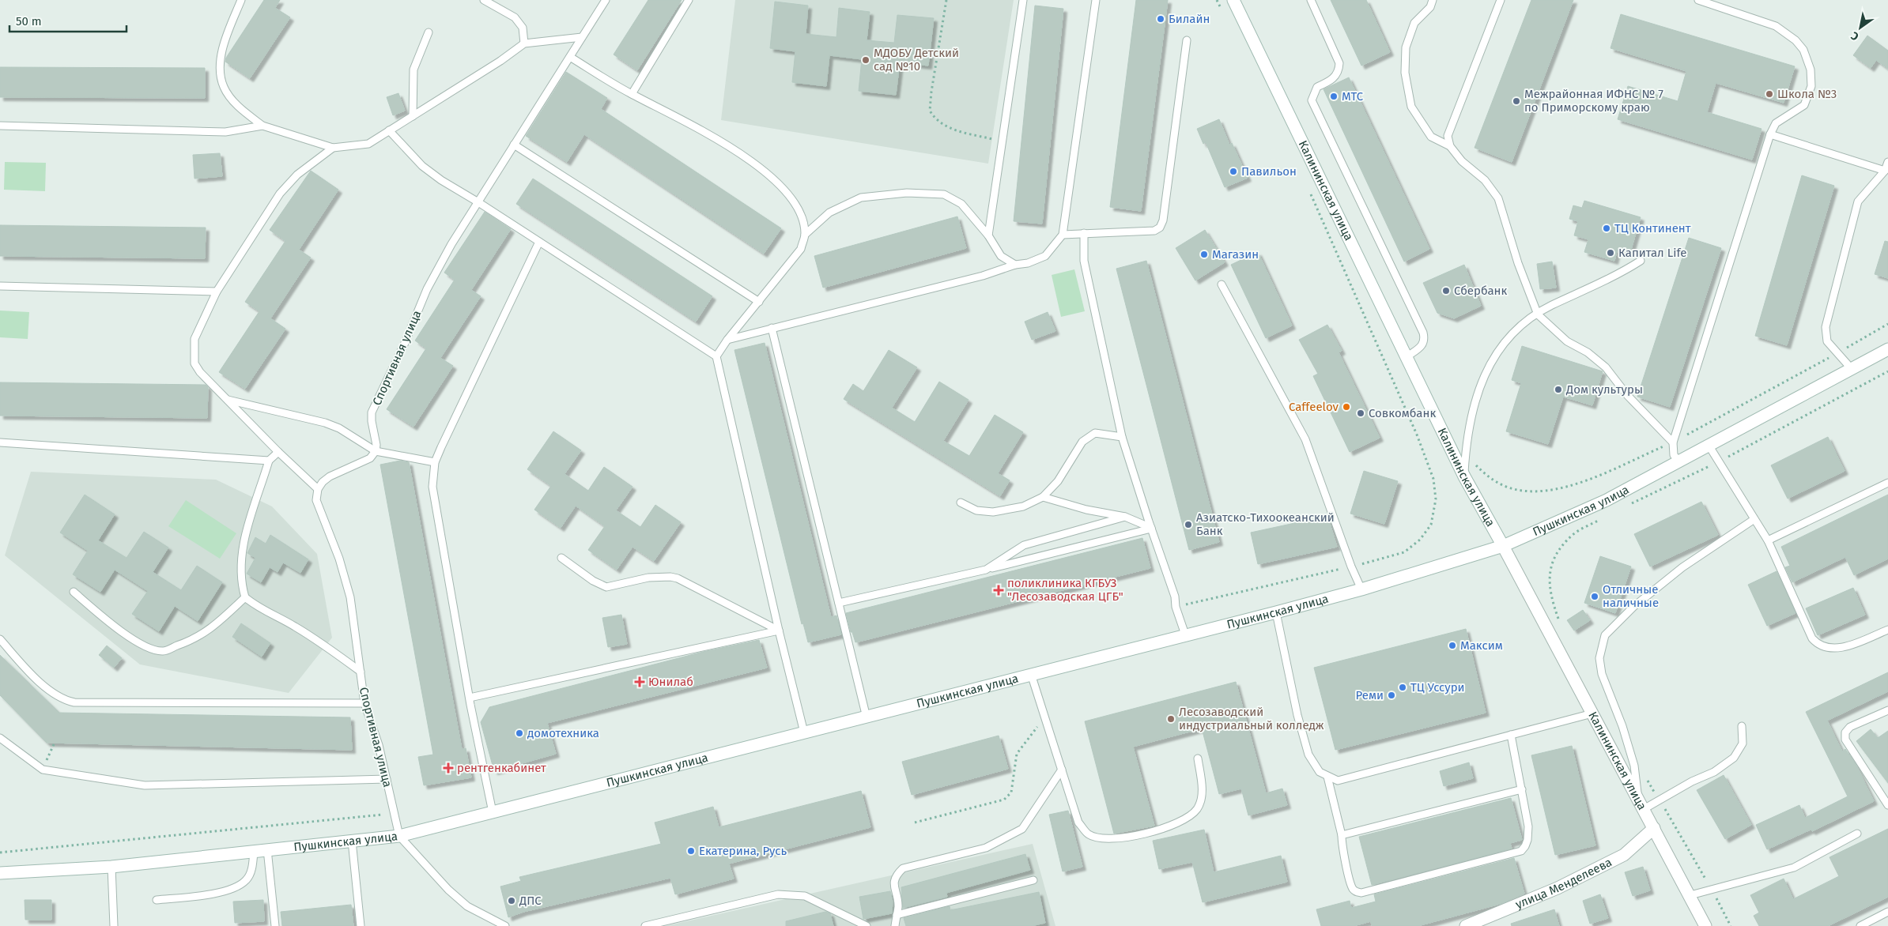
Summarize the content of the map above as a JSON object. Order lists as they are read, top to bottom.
{
  "streets": {
    "main road": ["Калининская улица", "Пушкинская улица", "улица Менделеева"],
    "lane": ["Спортивная улица"]
  },
  "crossings": [
    ["Калининская улица", "Пушкинская улица"],
    ["Калининская улица", "улица Менделеева"],
    ["Спортивная улица", "Пушкинская улица"]
  ],
  "places": {
    "other": [
      "Билайн",
      "МДОБУ Детский сад №10",
      "Школа №3",
      "МТС",
      "Межрайонная ИФНС № 7 по Приморскому краю",
      "Павильон",
      "ТЦ Континент",
      "Капитал Life",
      "Магазин",
      "Сбербанк",
      "Дом культуры",
      "Caffeelov",
      "Совкомбанк",
      "Азиатско-Тихоокеанский Банк",
      "Отличные наличные",
      "Максим",
      "ТЦ Уссури",
      "Реми",
      "Лесозаводский индустриальный колледж",
      "домотехника",
      "Екатерина, Русь",
      "ДПС"
    ],
    "health": ["поликлиника КГБУЗ \"Лесозаводская ЦГБ\"", "Юнилаб", "рентгенкабинет"]
  },
  "scale_bar": "50 m",
  "north": "bottom left"
}
